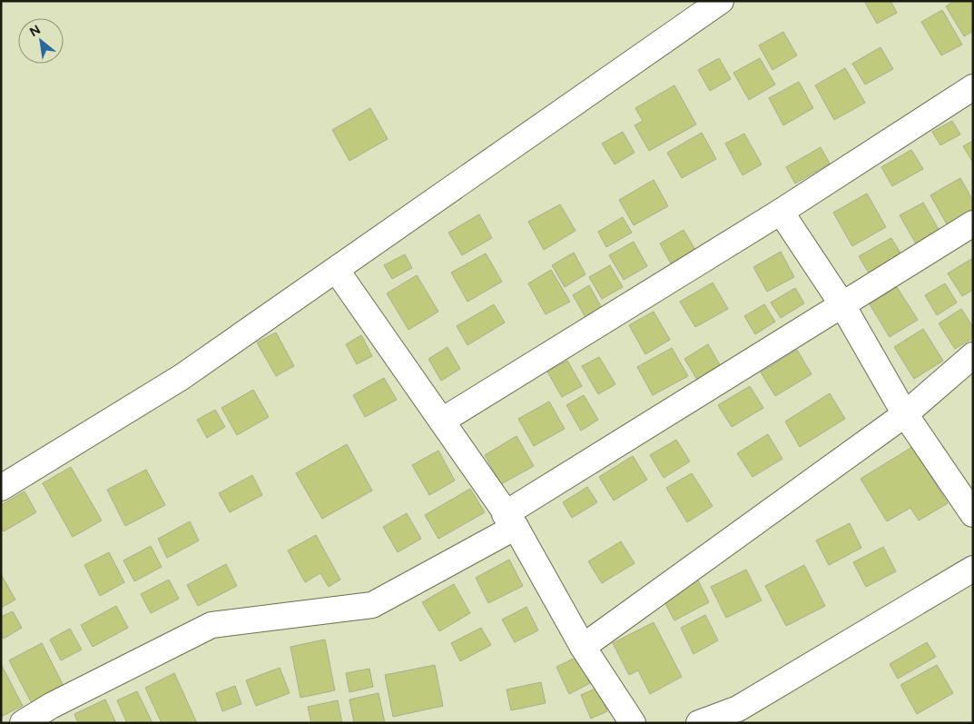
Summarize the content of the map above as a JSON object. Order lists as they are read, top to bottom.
{
  "north": "top left"
}
